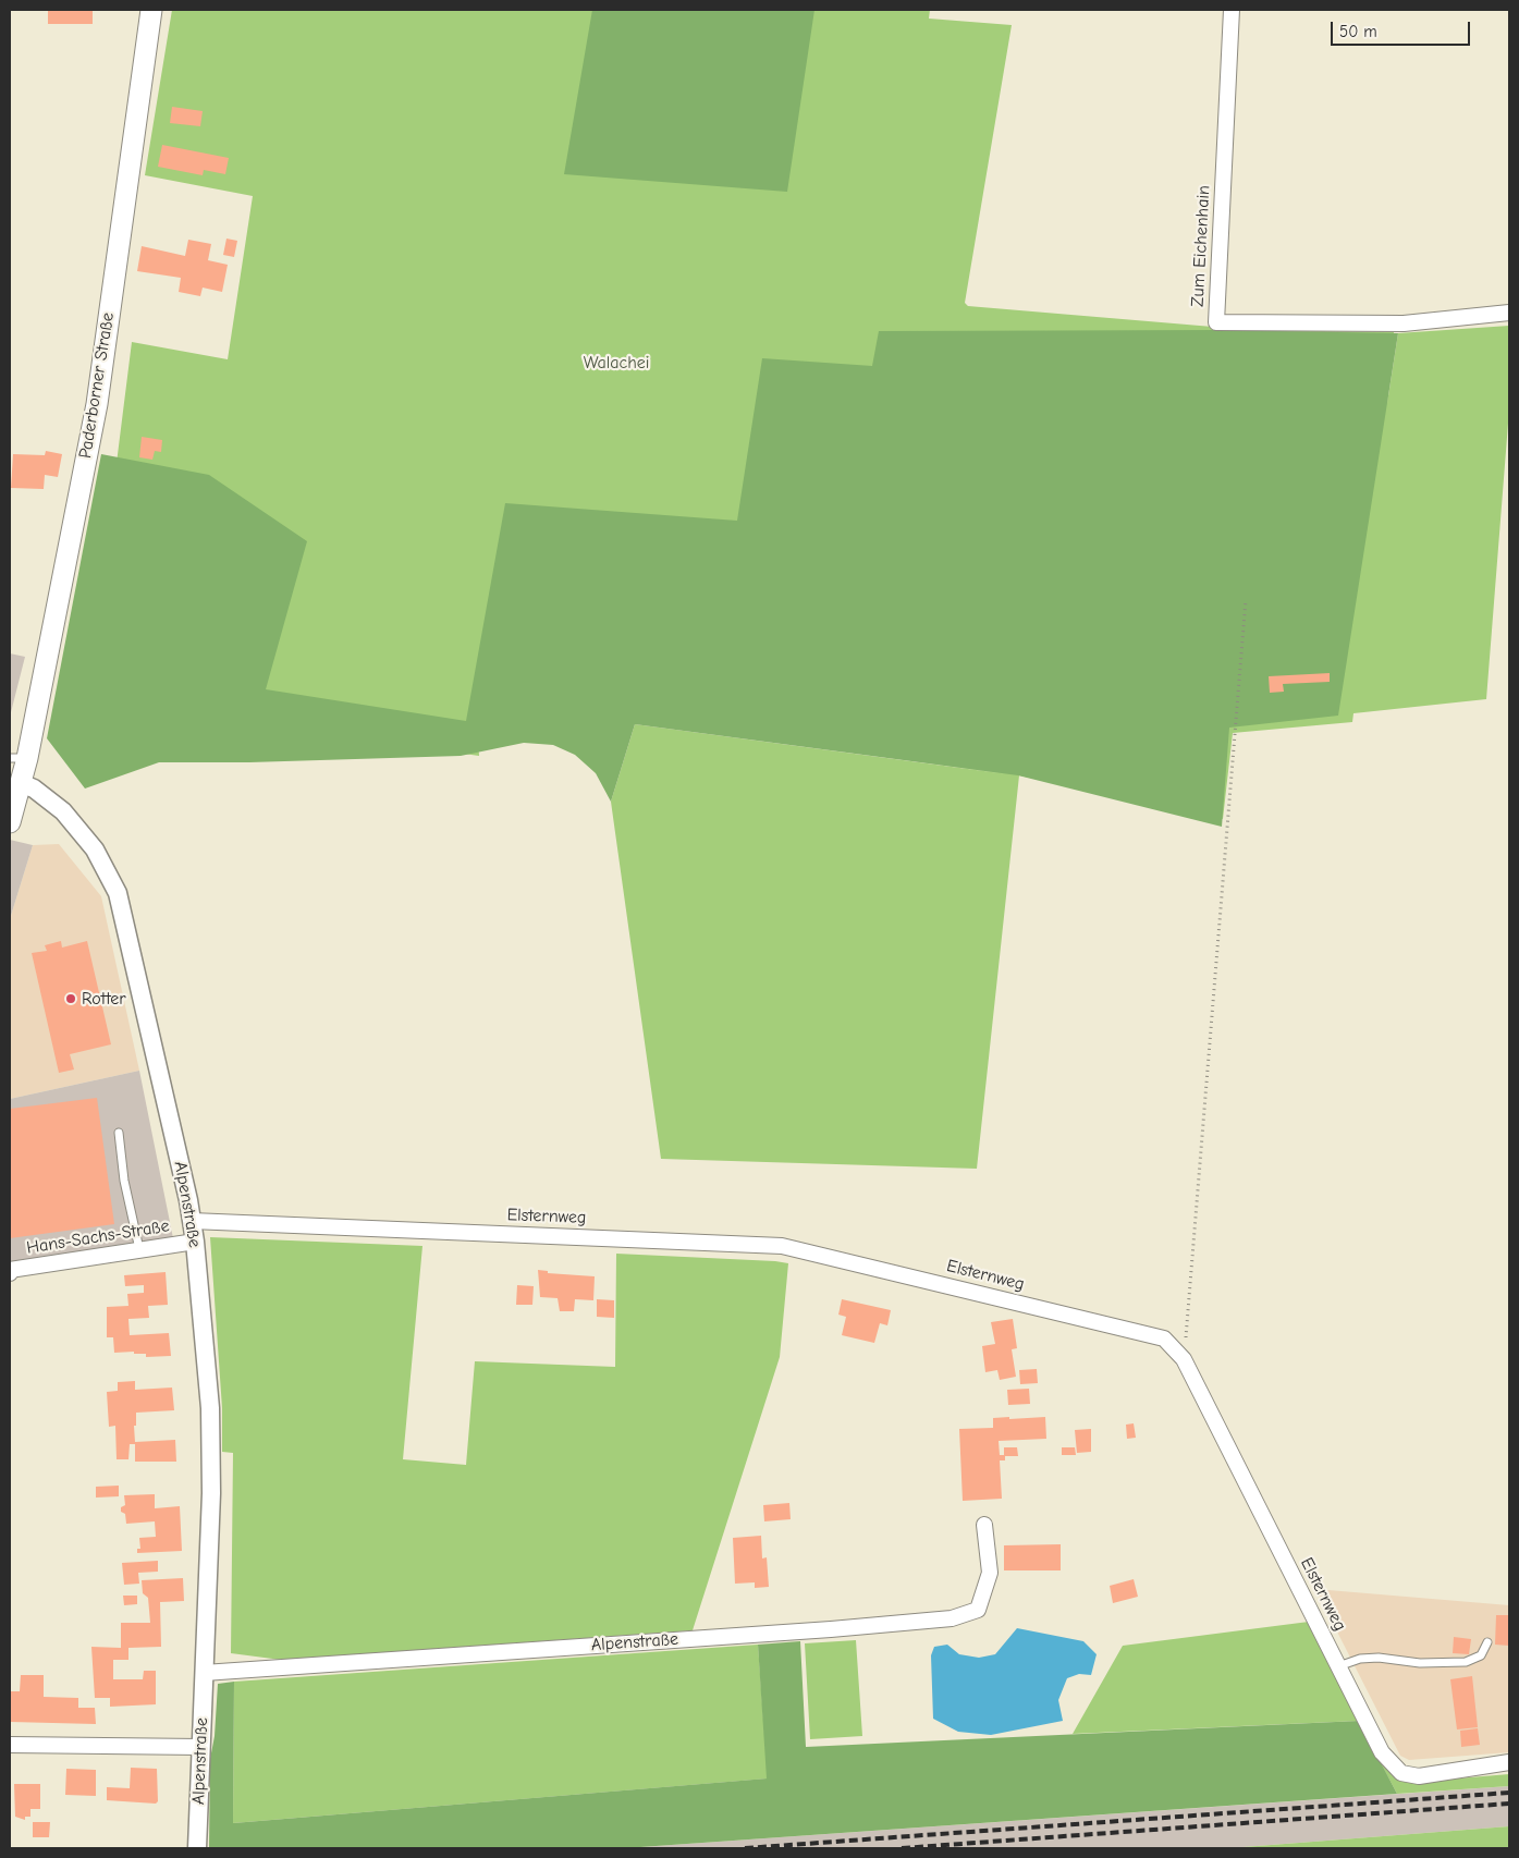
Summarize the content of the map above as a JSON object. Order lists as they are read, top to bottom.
{
  "streets": {
    "main road": ["Paderborner Straße"],
    "street": [
      "Zum Eichenhain",
      "Alpenstraße",
      "Elsternweg",
      "Hans-Sachs-Straße"
    ]
  },
  "crossings": [
    ["Paderborner Straße", "Alpenstraße"],
    ["Alpenstraße", "Elsternweg"],
    ["Alpenstraße", "Hans-Sachs-Straße"]
  ],
  "parks": ["Walachei"],
  "places": ["Rotter"],
  "scale_bar": "50 m"
}
